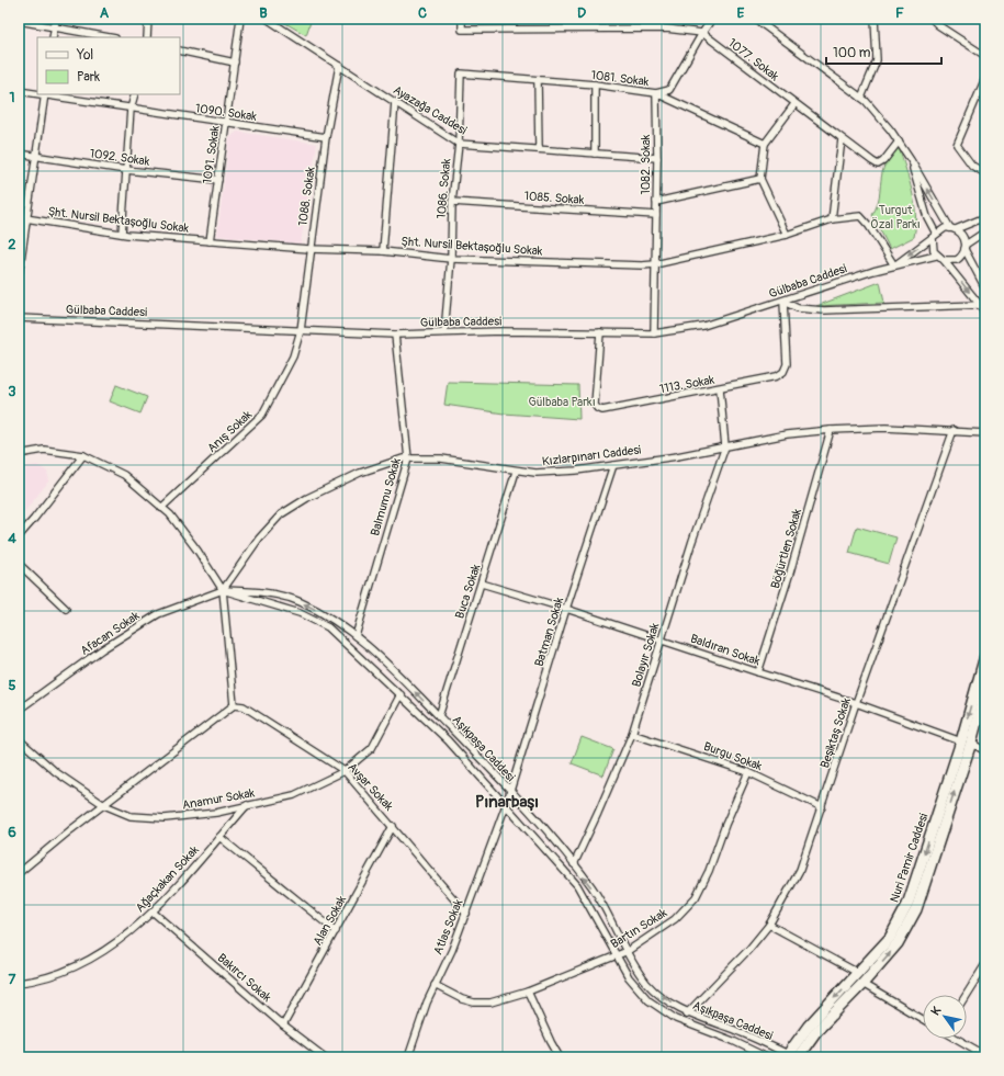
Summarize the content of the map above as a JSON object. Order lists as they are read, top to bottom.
{
  "streets": {
    "main road": ["Nuri Pamir Caddesi"],
    "street": [
      "1077. Sokak",
      "1081. Sokak",
      "Ayazağa Caddesi",
      "1090. Sokak",
      "1091. Sokak",
      "1092. Sokak",
      "1082. Sokak",
      "1086. Sokak",
      "1088. Sokak",
      "1085. Sokak",
      "Şht. Nursil Bektaşoğlu Sokak",
      "Gülbaba Caddesi",
      "1113. Sokak",
      "Anış Sokak",
      "Kızlarpınarı Caddesi",
      "Balmumu Sokak",
      "Böğürtlen Sokak",
      "Buca Sokak",
      "Batman Sokak",
      "Afacan Sokak",
      "Baldıran Sokak",
      "Bolayır Sokak",
      "Beşiktaş Sokak",
      "Aşıkpaşa Caddesi",
      "Burgu Sokak",
      "Avşar Sokak",
      "Anamur Sokak",
      "Ağaçkakan Sokak",
      "Alan Sokak",
      "Atlas Sokak",
      "Bartın Sokak",
      "Bakırcı Sokak"
    ]
  },
  "crossings": [
    ["1081. Sokak", "1082. Sokak"],
    ["1081. Sokak", "1086. Sokak"],
    ["Ayazağa Caddesi", "1082. Sokak"],
    ["Ayazağa Caddesi", "1086. Sokak"],
    ["Ayazağa Caddesi", "1088. Sokak"],
    ["1090. Sokak", "1091. Sokak"],
    ["1090. Sokak", "1088. Sokak"],
    ["1091. Sokak", "1092. Sokak"],
    ["1091. Sokak", "Şht. Nursil Bektaşoğlu Sokak"],
    ["1082. Sokak", "1085. Sokak"],
    ["1082. Sokak", "Şht. Nursil Bektaşoğlu Sokak"],
    ["1082. Sokak", "Gülbaba Caddesi"],
    ["1086. Sokak", "1085. Sokak"],
    ["1086. Sokak", "Şht. Nursil Bektaşoğlu Sokak"],
    ["1086. Sokak", "Gülbaba Caddesi"],
    ["1088. Sokak", "Şht. Nursil Bektaşoğlu Sokak"],
    ["1088. Sokak", "Gülbaba Caddesi"],
    ["1088. Sokak", "Anış Sokak"],
    ["Şht. Nursil Bektaşoğlu Sokak", "Gülbaba Caddesi"],
    ["Gülbaba Caddesi", "1113. Sokak"],
    ["Gülbaba Caddesi", "Anış Sokak"],
    ["Gülbaba Caddesi", "Balmumu Sokak"],
    ["Kızlarpınarı Caddesi", "Balmumu Sokak"],
    ["Kızlarpınarı Caddesi", "Böğürtlen Sokak"],
    ["Kızlarpınarı Caddesi", "Buca Sokak"],
    ["Kızlarpınarı Caddesi", "Batman Sokak"],
    ["Kızlarpınarı Caddesi", "Afacan Sokak"],
    ["Kızlarpınarı Caddesi", "Bolayır Sokak"],
    ["Kızlarpınarı Caddesi", "Beşiktaş Sokak"],
    ["Kızlarpınarı Caddesi", "Aşıkpaşa Caddesi"],
    ["Balmumu Sokak", "Aşıkpaşa Caddesi"],
    ["Böğürtlen Sokak", "Baldıran Sokak"],
    ["Buca Sokak", "Baldıran Sokak"],
    ["Buca Sokak", "Aşıkpaşa Caddesi"],
    ["Batman Sokak", "Baldıran Sokak"],
    ["Batman Sokak", "Aşıkpaşa Caddesi"],
    ["Batman Sokak", "Atlas Sokak"],
    ["Afacan Sokak", "Aşıkpaşa Caddesi"],
    ["Baldıran Sokak", "Bolayır Sokak"],
    ["Baldıran Sokak", "Beşiktaş Sokak"],
    ["Baldıran Sokak", "Nuri Pamir Caddesi"],
    ["Bolayır Sokak", "Aşıkpaşa Caddesi"],
    ["Bolayır Sokak", "Burgu Sokak"],
    ["Beşiktaş Sokak", "Aşıkpaşa Caddesi"],
    ["Beşiktaş Sokak", "Burgu Sokak"],
    ["Aşıkpaşa Caddesi", "Anamur Sokak"],
    ["Aşıkpaşa Caddesi", "Nuri Pamir Caddesi"],
    ["Aşıkpaşa Caddesi", "Atlas Sokak"],
    ["Aşıkpaşa Caddesi", "Bartın Sokak"],
    ["Burgu Sokak", "Bartın Sokak"],
    ["Avşar Sokak", "Anamur Sokak"],
    ["Avşar Sokak", "Alan Sokak"],
    ["Avşar Sokak", "Atlas Sokak"],
    ["Anamur Sokak", "Ağaçkakan Sokak"],
    ["Ağaçkakan Sokak", "Bakırcı Sokak"],
    ["Alan Sokak", "Bakırcı Sokak"],
    ["Atlas Sokak", "Bartın Sokak"]
  ],
  "districts": ["Pınarbaşı"],
  "parks": ["Turgut Özal Parkı", "Gülbaba Parkı"],
  "legend": ["Yol", "Park"],
  "scale_bar": "100 m",
  "north": "top left",
  "grid": {
    "columns": [
      "A",
      "B",
      "C",
      "D",
      "E",
      "F"
    ],
    "rows": [
      "1",
      "2",
      "3",
      "4",
      "5",
      "6",
      "7"
    ]
  }
}
